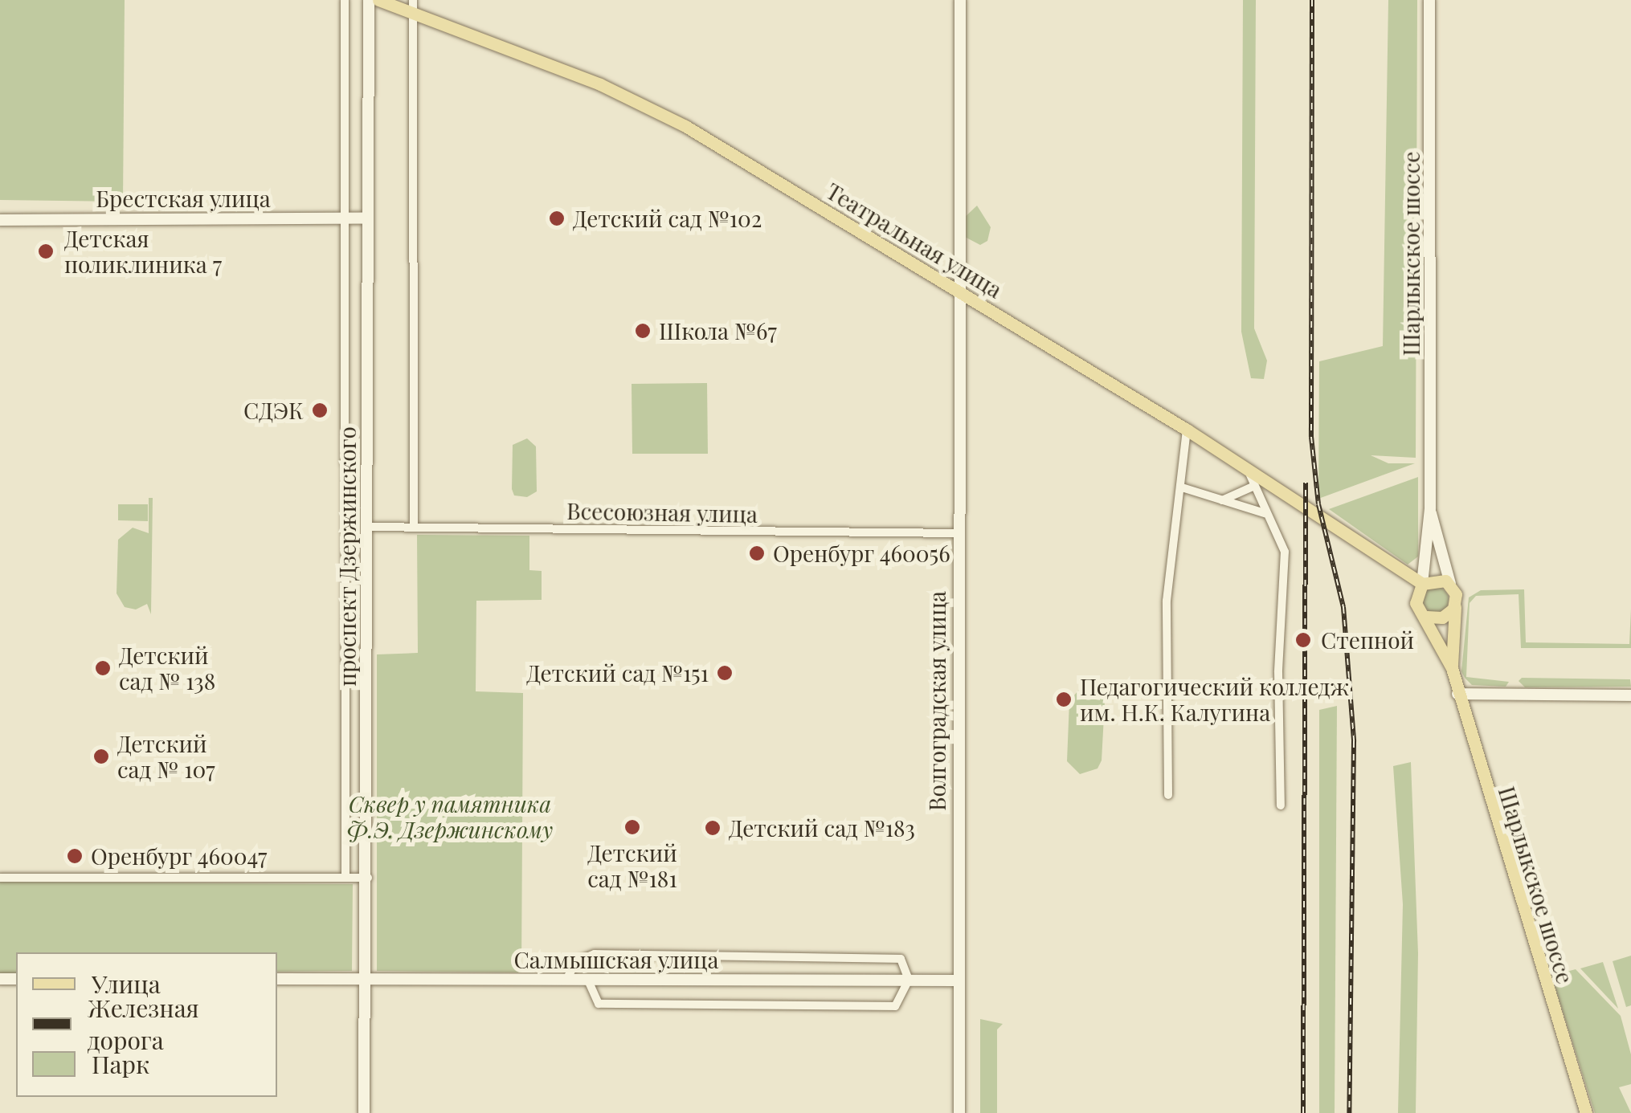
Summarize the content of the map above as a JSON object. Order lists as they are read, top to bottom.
{
  "streets": {
    "main road": [
      "Брестская улица",
      "Театральная улица",
      "Шарлыкское шоссе",
      "проспект Дзержинского",
      "Волгоградская улица",
      "Салмышская улица"
    ],
    "street": ["Всесоюзная улица"]
  },
  "crossings": [
    ["Брестская улица", "проспект Дзержинского"],
    ["Театральная улица", "Шарлыкское шоссе"],
    ["Театральная улица", "Волгоградская улица"],
    ["Всесоюзная улица", "проспект Дзержинского"],
    ["Всесоюзная улица", "Волгоградская улица"],
    ["проспект Дзержинского", "Салмышская улица"],
    ["Волгоградская улица", "Салмышская улица"]
  ],
  "parks": ["Сквер у памятника Ф.Э. Дзержинскому"],
  "places": [
    "Детский сад №102",
    "Детская поликлиника 7",
    "Школа №67",
    "СДЭК",
    "Оренбург 460056",
    "Степной",
    "Детский сад № 138",
    "Детский сад №151",
    "Педагогический колледж им. Н.К. Калугина",
    "Детский сад № 107",
    "Детский сад №181",
    "Детский сад №183",
    "Оренбург 460047"
  ],
  "legend": ["Улица", "Железная дорога", "Парк"]
}
